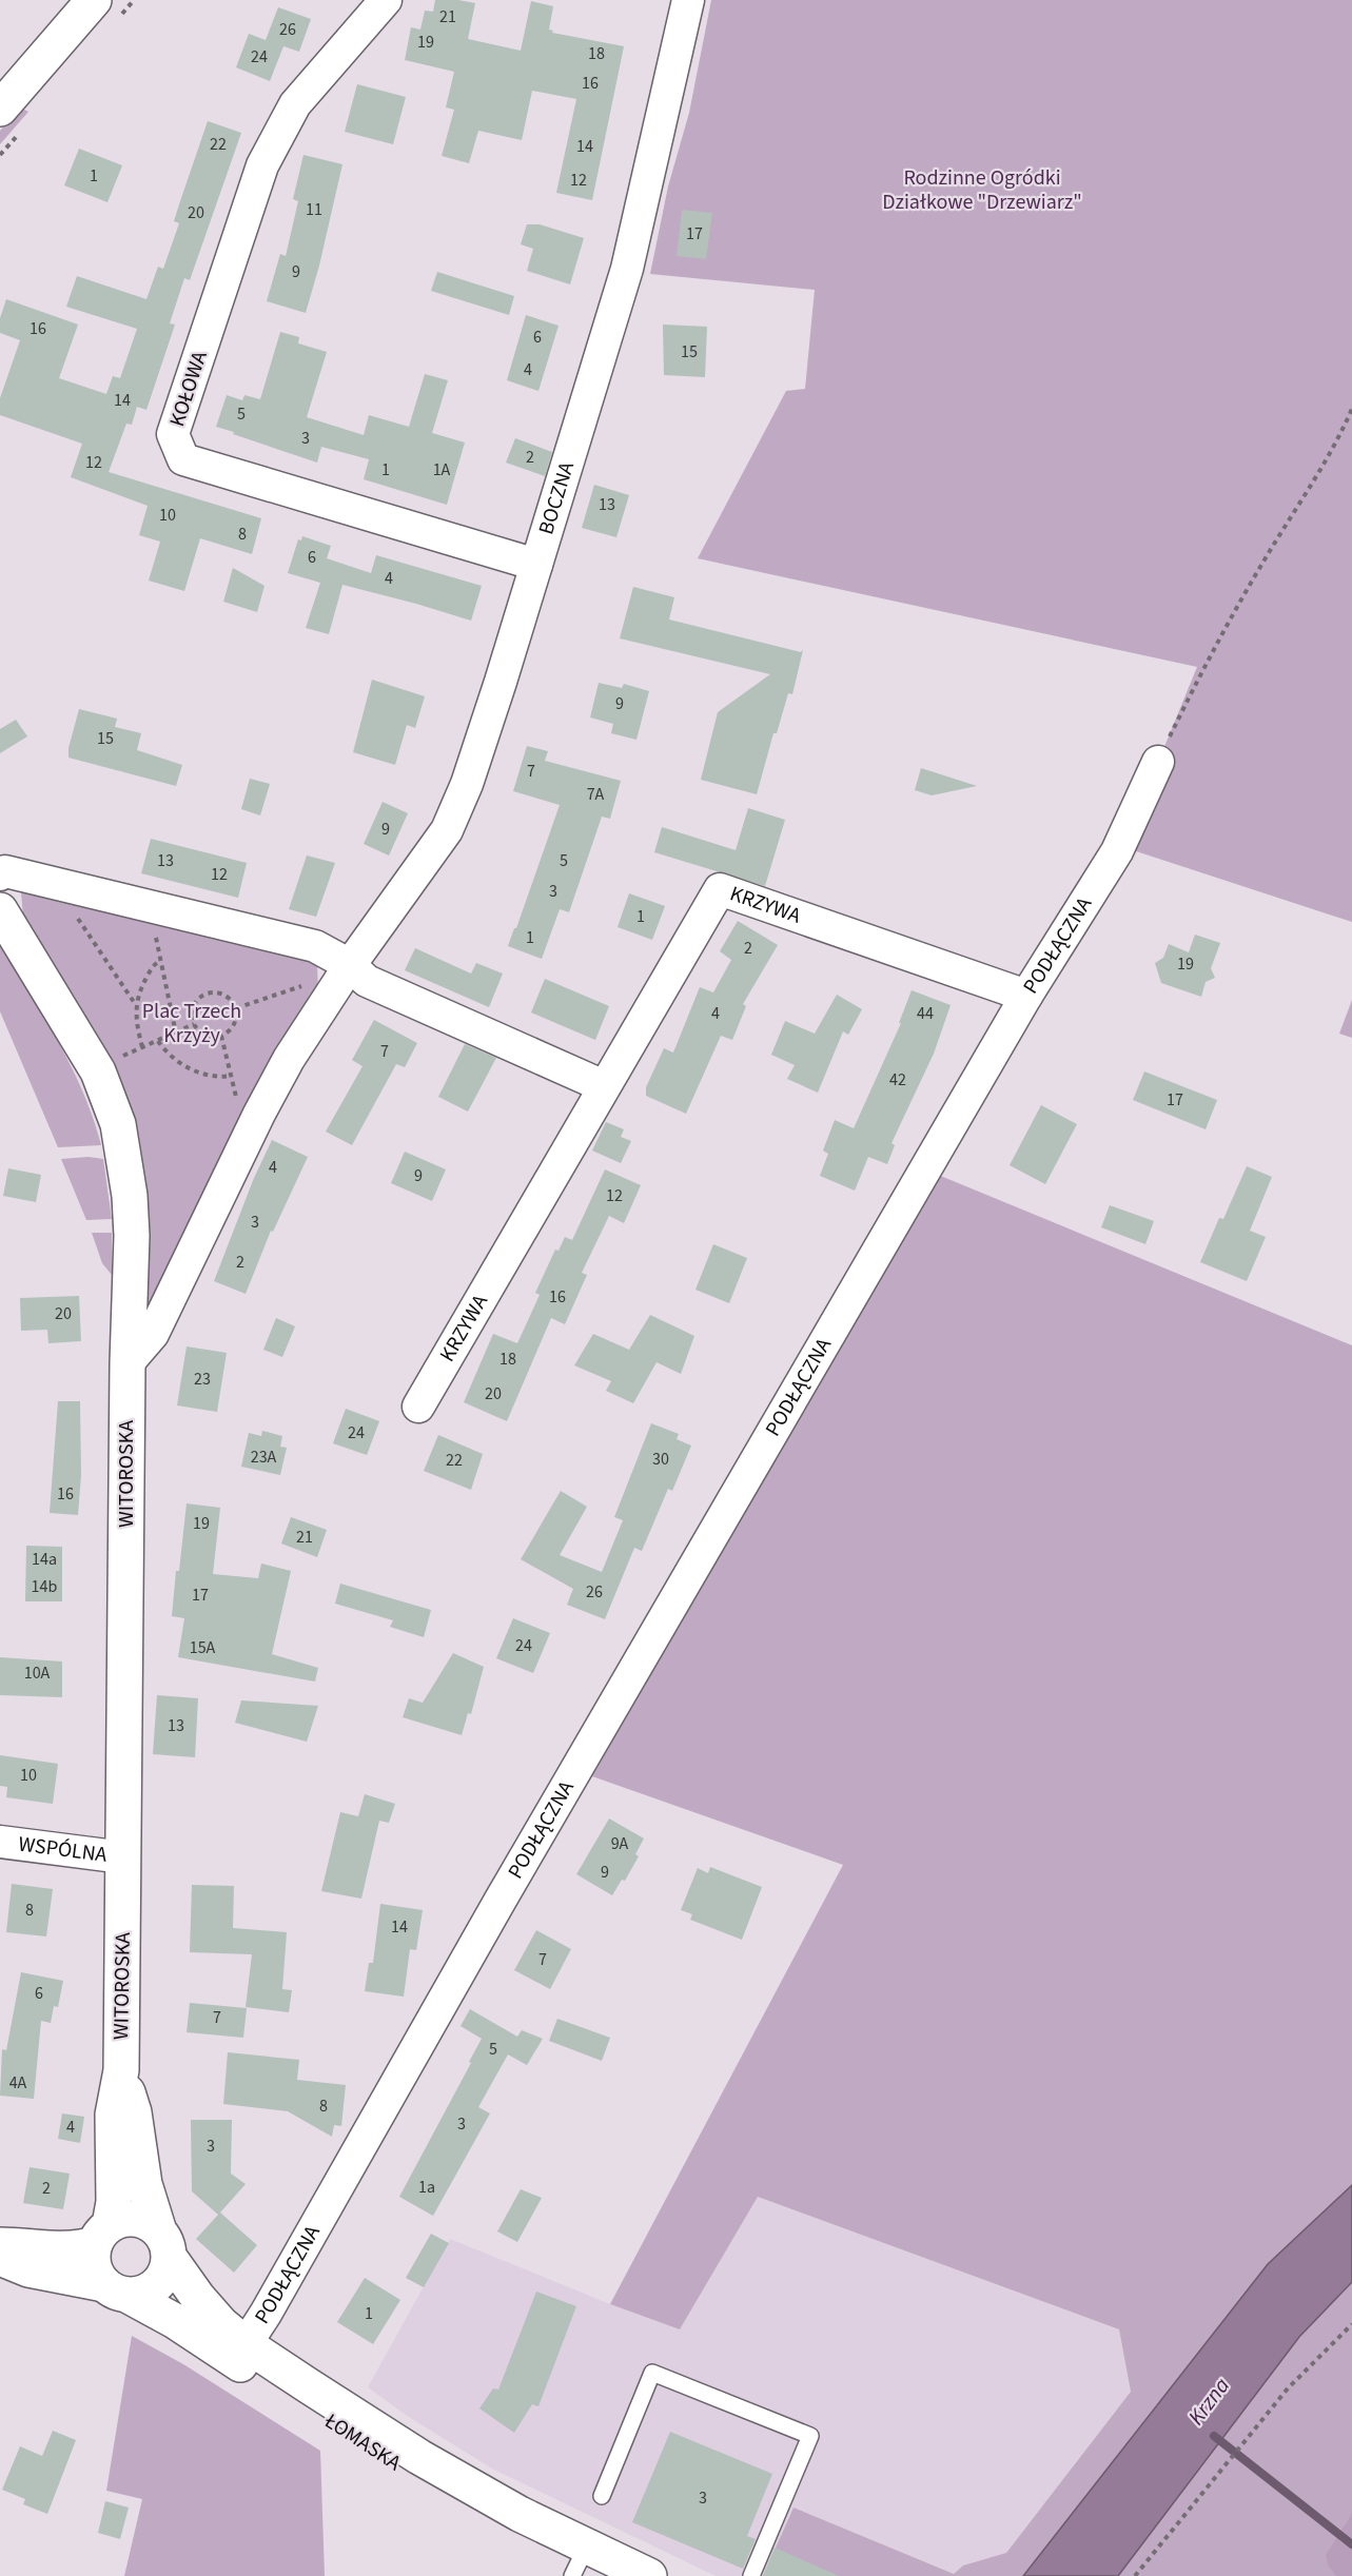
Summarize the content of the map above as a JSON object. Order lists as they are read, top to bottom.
{
  "streets": {
    "main road": ["WITOROSKA", "ŁOMASKA"],
    "street": [
      "KOŁOWA",
      "BOCZNA",
      "KRZYWA",
      "PODŁĄCZNA",
      "WSPÓLNA"
    ]
  },
  "crossings": [
    ["KOŁOWA", "BOCZNA"],
    ["KRZYWA", "PODŁĄCZNA"],
    ["PODŁĄCZNA", "WITOROSKA"],
    ["PODŁĄCZNA", "ŁOMASKA"],
    ["WITOROSKA", "WSPÓLNA"],
    ["WITOROSKA", "ŁOMASKA"]
  ],
  "water": ["Krzna"],
  "parks": ["Rodzinne Ogródki Działkowe \"Drzewiarz\"", "Plac Trzech Krzyży"],
  "house_numbers": [
    "21",
    "26",
    "19",
    "18",
    "24",
    "16",
    "22",
    "14",
    "1",
    "12",
    "11",
    "20",
    "17",
    "9",
    "16",
    "6",
    "15",
    "4",
    "14",
    "5",
    "3",
    "2",
    "12",
    "1",
    "1A",
    "13",
    "10",
    "8",
    "6",
    "4",
    "9",
    "15",
    "7",
    "7A",
    "9",
    "13",
    "5",
    "12",
    "3",
    "1",
    "1",
    "2",
    "19",
    "4",
    "44",
    "7",
    "42",
    "17",
    "4",
    "9",
    "12",
    "3",
    "2",
    "16",
    "20",
    "18",
    "23",
    "20",
    "24",
    "23A",
    "30",
    "22",
    "16",
    "19",
    "21",
    "14a",
    "14b",
    "26",
    "17",
    "24",
    "15A",
    "10A",
    "13",
    "10",
    "9A",
    "9",
    "8",
    "14",
    "7",
    "6",
    "7",
    "5",
    "4A",
    "8",
    "3",
    "4",
    "3",
    "1a",
    "2",
    "1",
    "3"
  ]
}
